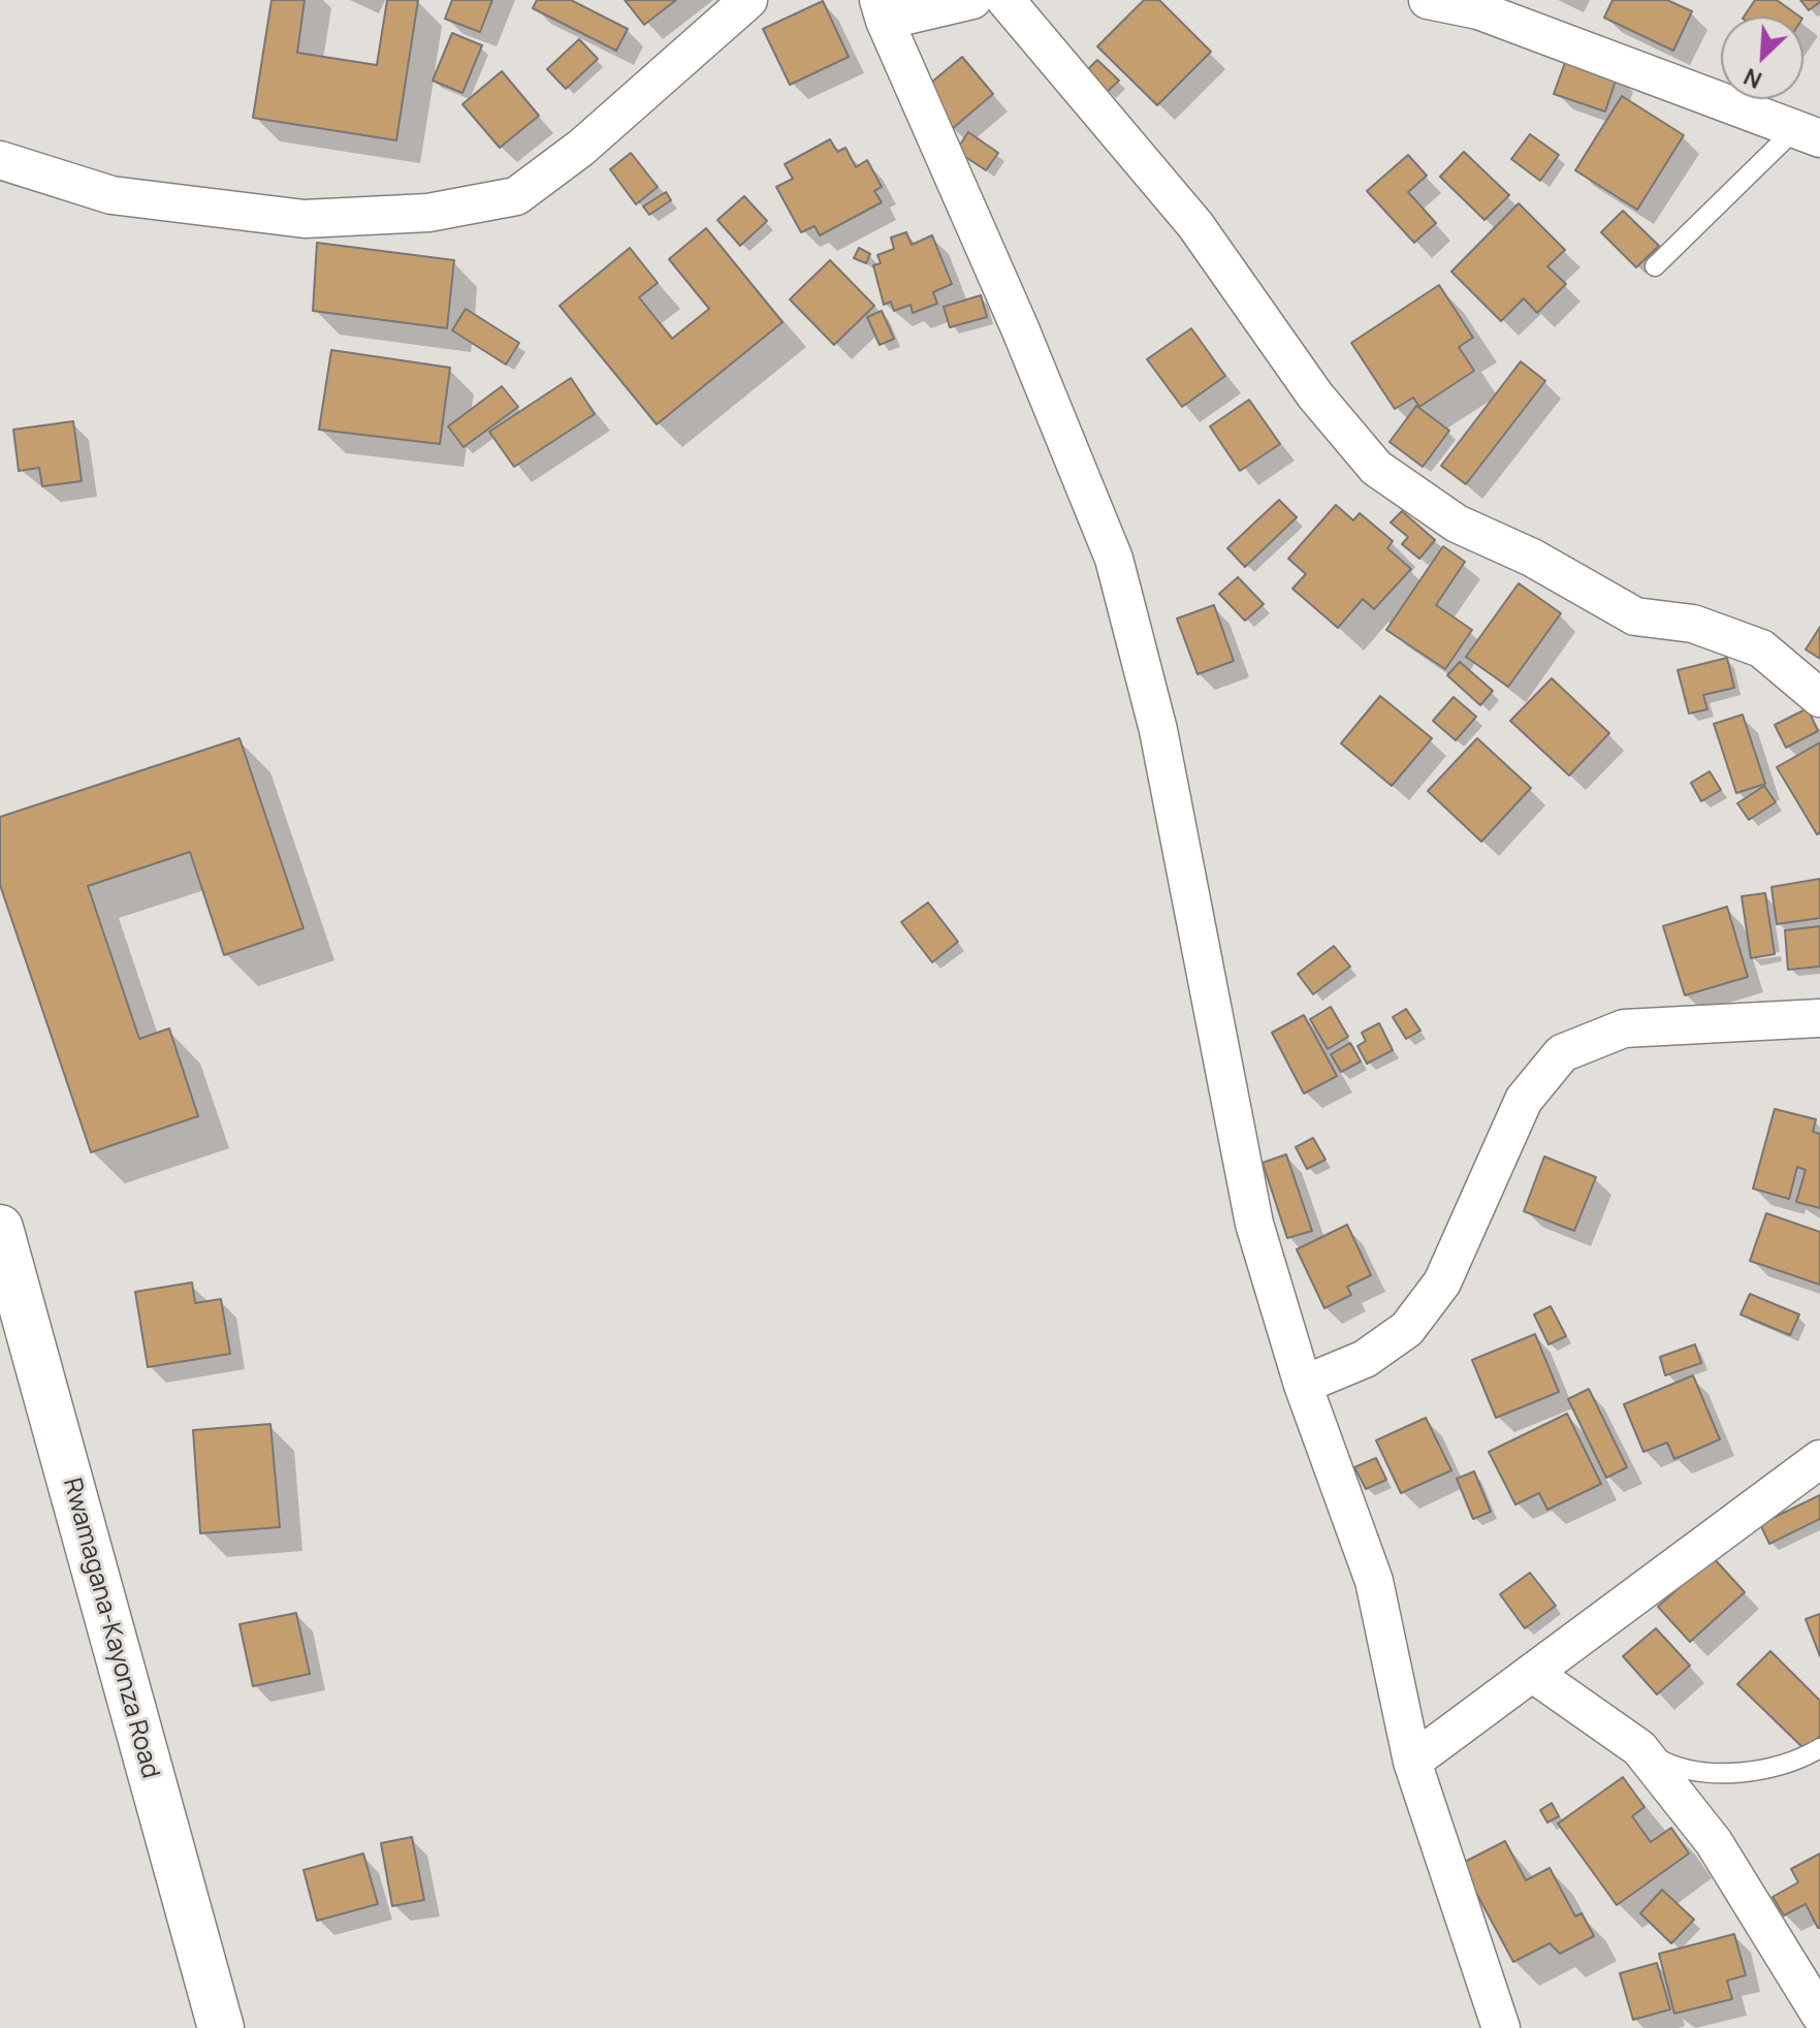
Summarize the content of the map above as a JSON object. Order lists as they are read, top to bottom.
{
  "streets": {
    "highway": ["Rwamagana-Kayonza Road"]
  },
  "north": "bottom left"
}
